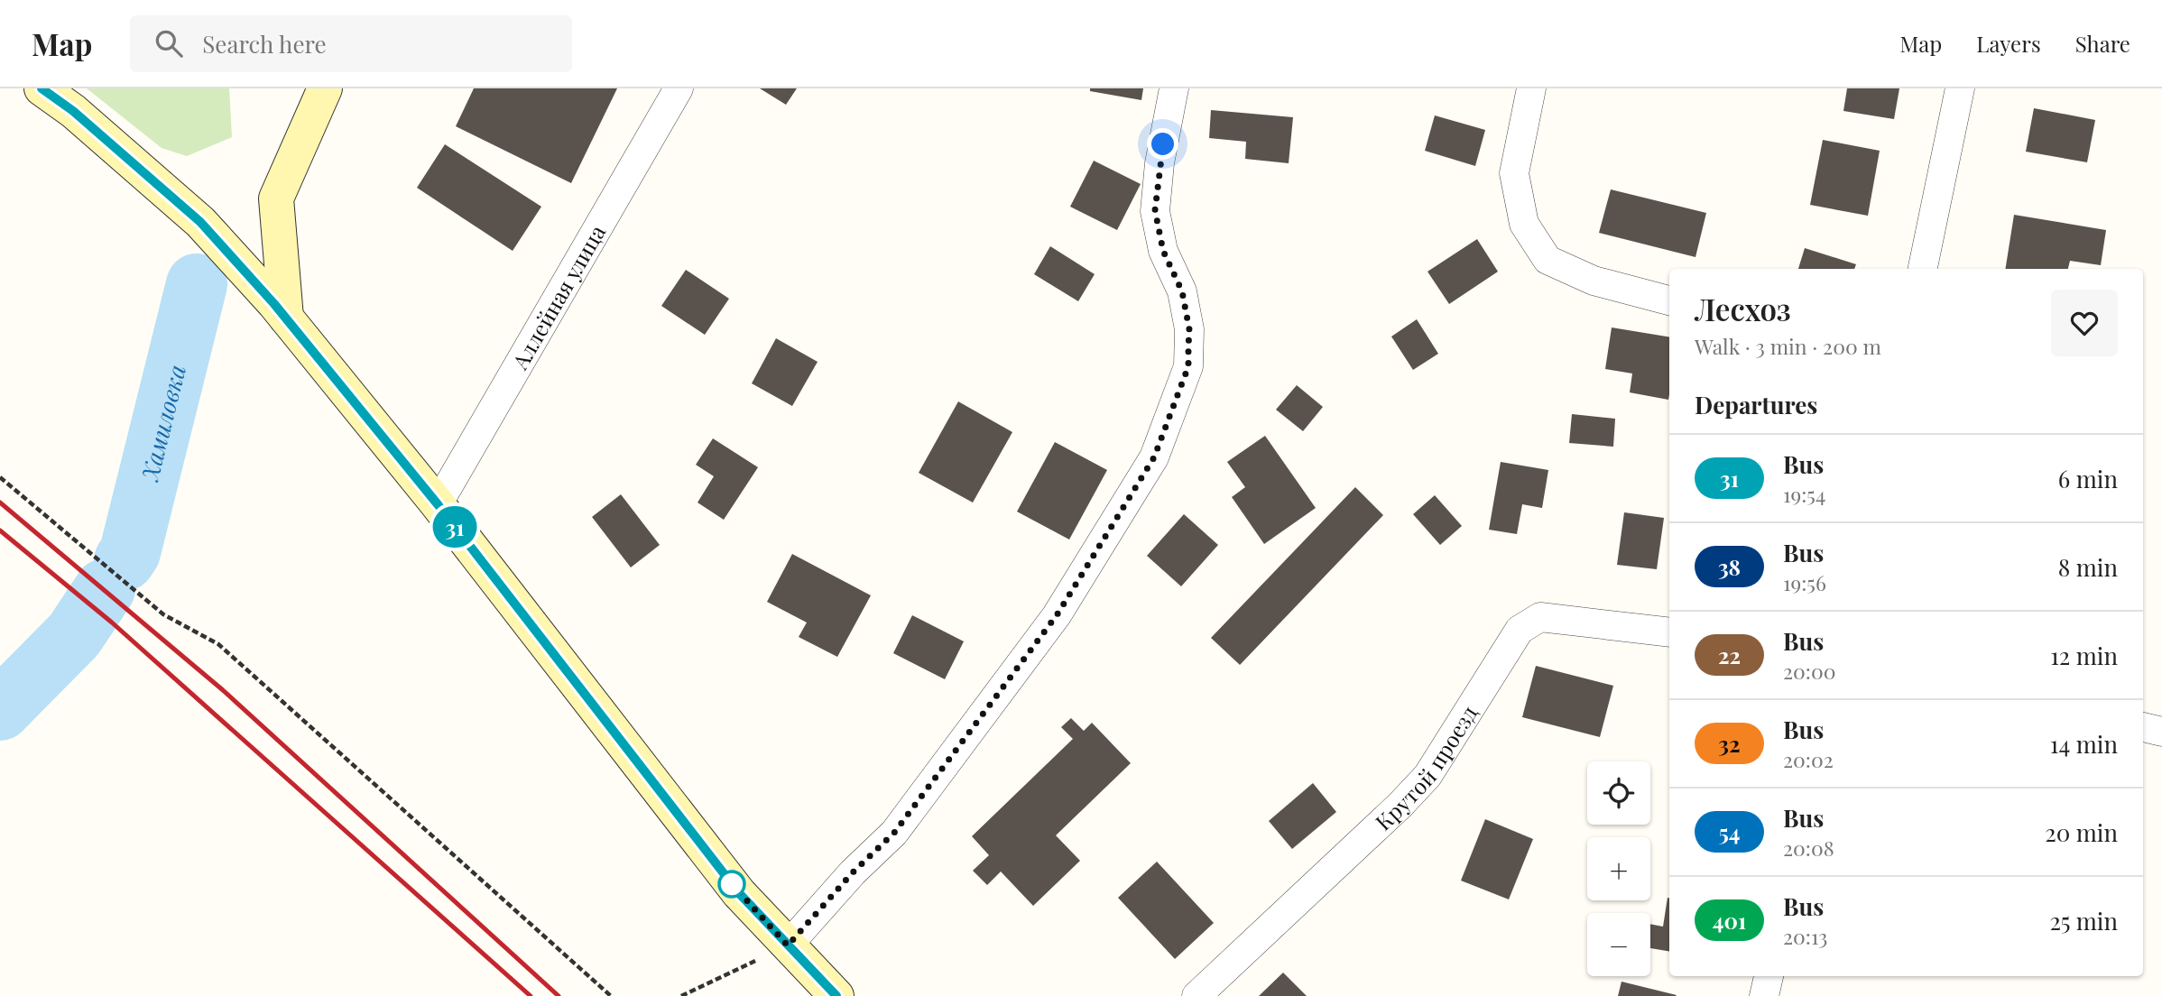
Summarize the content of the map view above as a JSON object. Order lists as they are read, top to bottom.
{
  "streets": {
    "street": ["Аллейная улица", "Крутой проезд"]
  },
  "water": ["Хамиловка"],
  "lines": ["bus line 31"],
  "page": {
    "header": "Map",
    "search": "Search here",
    "nav": ["Map", "Layers", "Share"],
    "on_map": "31",
    "heading": [
      ["Лесхоз", "Walk · 3 min · 200 m"],
      "Departures"
    ],
    "list": [
      {
        "mark": "31",
        "name": "Bus",
        "note": "19:54",
        "value": "6 min"
      },
      {
        "mark": "38",
        "name": "Bus",
        "note": "19:56",
        "value": "8 min"
      },
      {
        "mark": "22",
        "name": "Bus",
        "note": "20:00",
        "value": "12 min"
      },
      {
        "mark": "32",
        "name": "Bus",
        "note": "20:02",
        "value": "14 min"
      },
      {
        "mark": "54",
        "name": "Bus",
        "note": "20:08",
        "value": "20 min"
      },
      {
        "mark": "401",
        "name": "Bus",
        "note": "20:13",
        "value": "25 min"
      }
    ],
    "map_buttons": ["+", "−"]
  }
}
